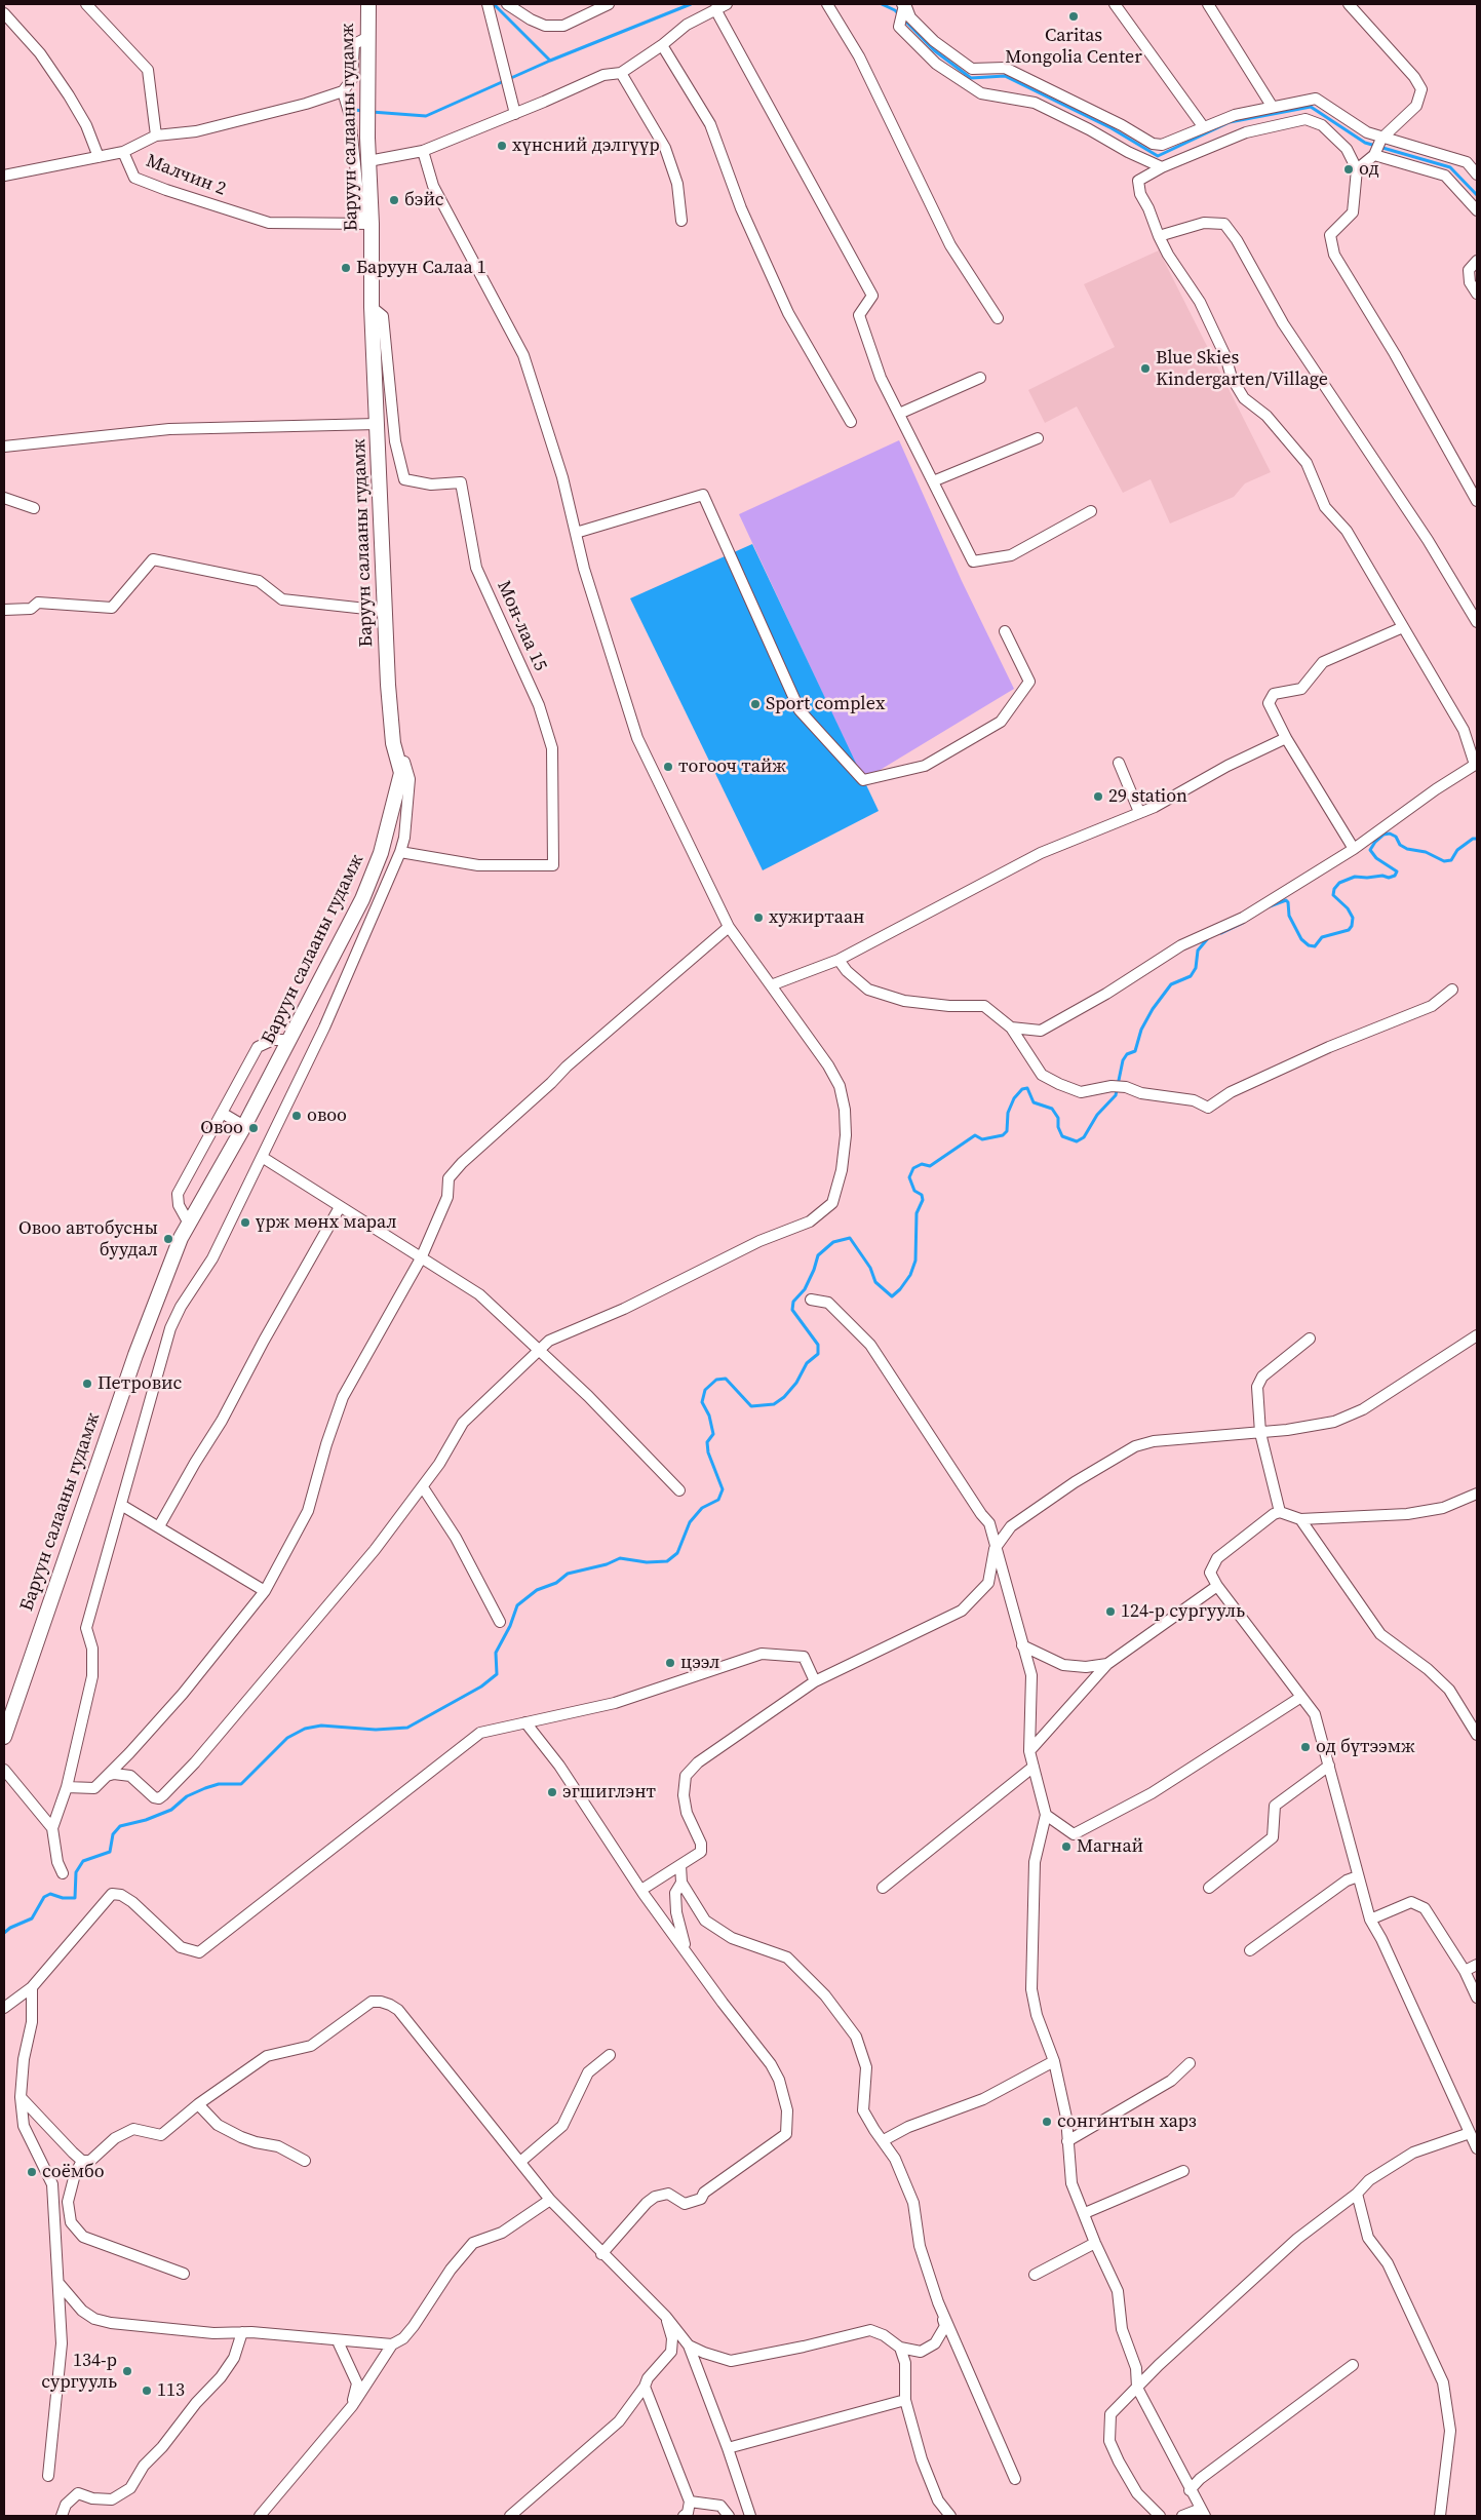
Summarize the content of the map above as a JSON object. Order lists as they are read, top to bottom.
{
  "streets": {
    "main road": ["Баруун салааны гудамж"],
    "street": ["Малчин 2", "Мон-лаа 15"]
  },
  "crossings": [
    ["Баруун салааны гудамж", "Малчин 2"],
    ["Баруун салааны гудамж", "Мон-лаа 15"]
  ],
  "places": [
    "Caritas Mongolia Center",
    "хүнсний дэлгүүр",
    "од",
    "бэйс",
    "Баруун Салаа 1",
    "Blue Skies Kindergarten/Village",
    "Sport complex",
    "тогооч тайж",
    "29 station",
    "хужиртаан",
    "овоо",
    "Овоо",
    "үрж мөнх марал",
    "Овоо автобусны буудал",
    "Петровис",
    "124-р сургууль",
    "цээл",
    "од бүтээмж",
    "эгшиглэнт",
    "Магнай",
    "сонгинтын харз",
    "соёмбо",
    "134-р сургууль",
    "113"
  ]
}
